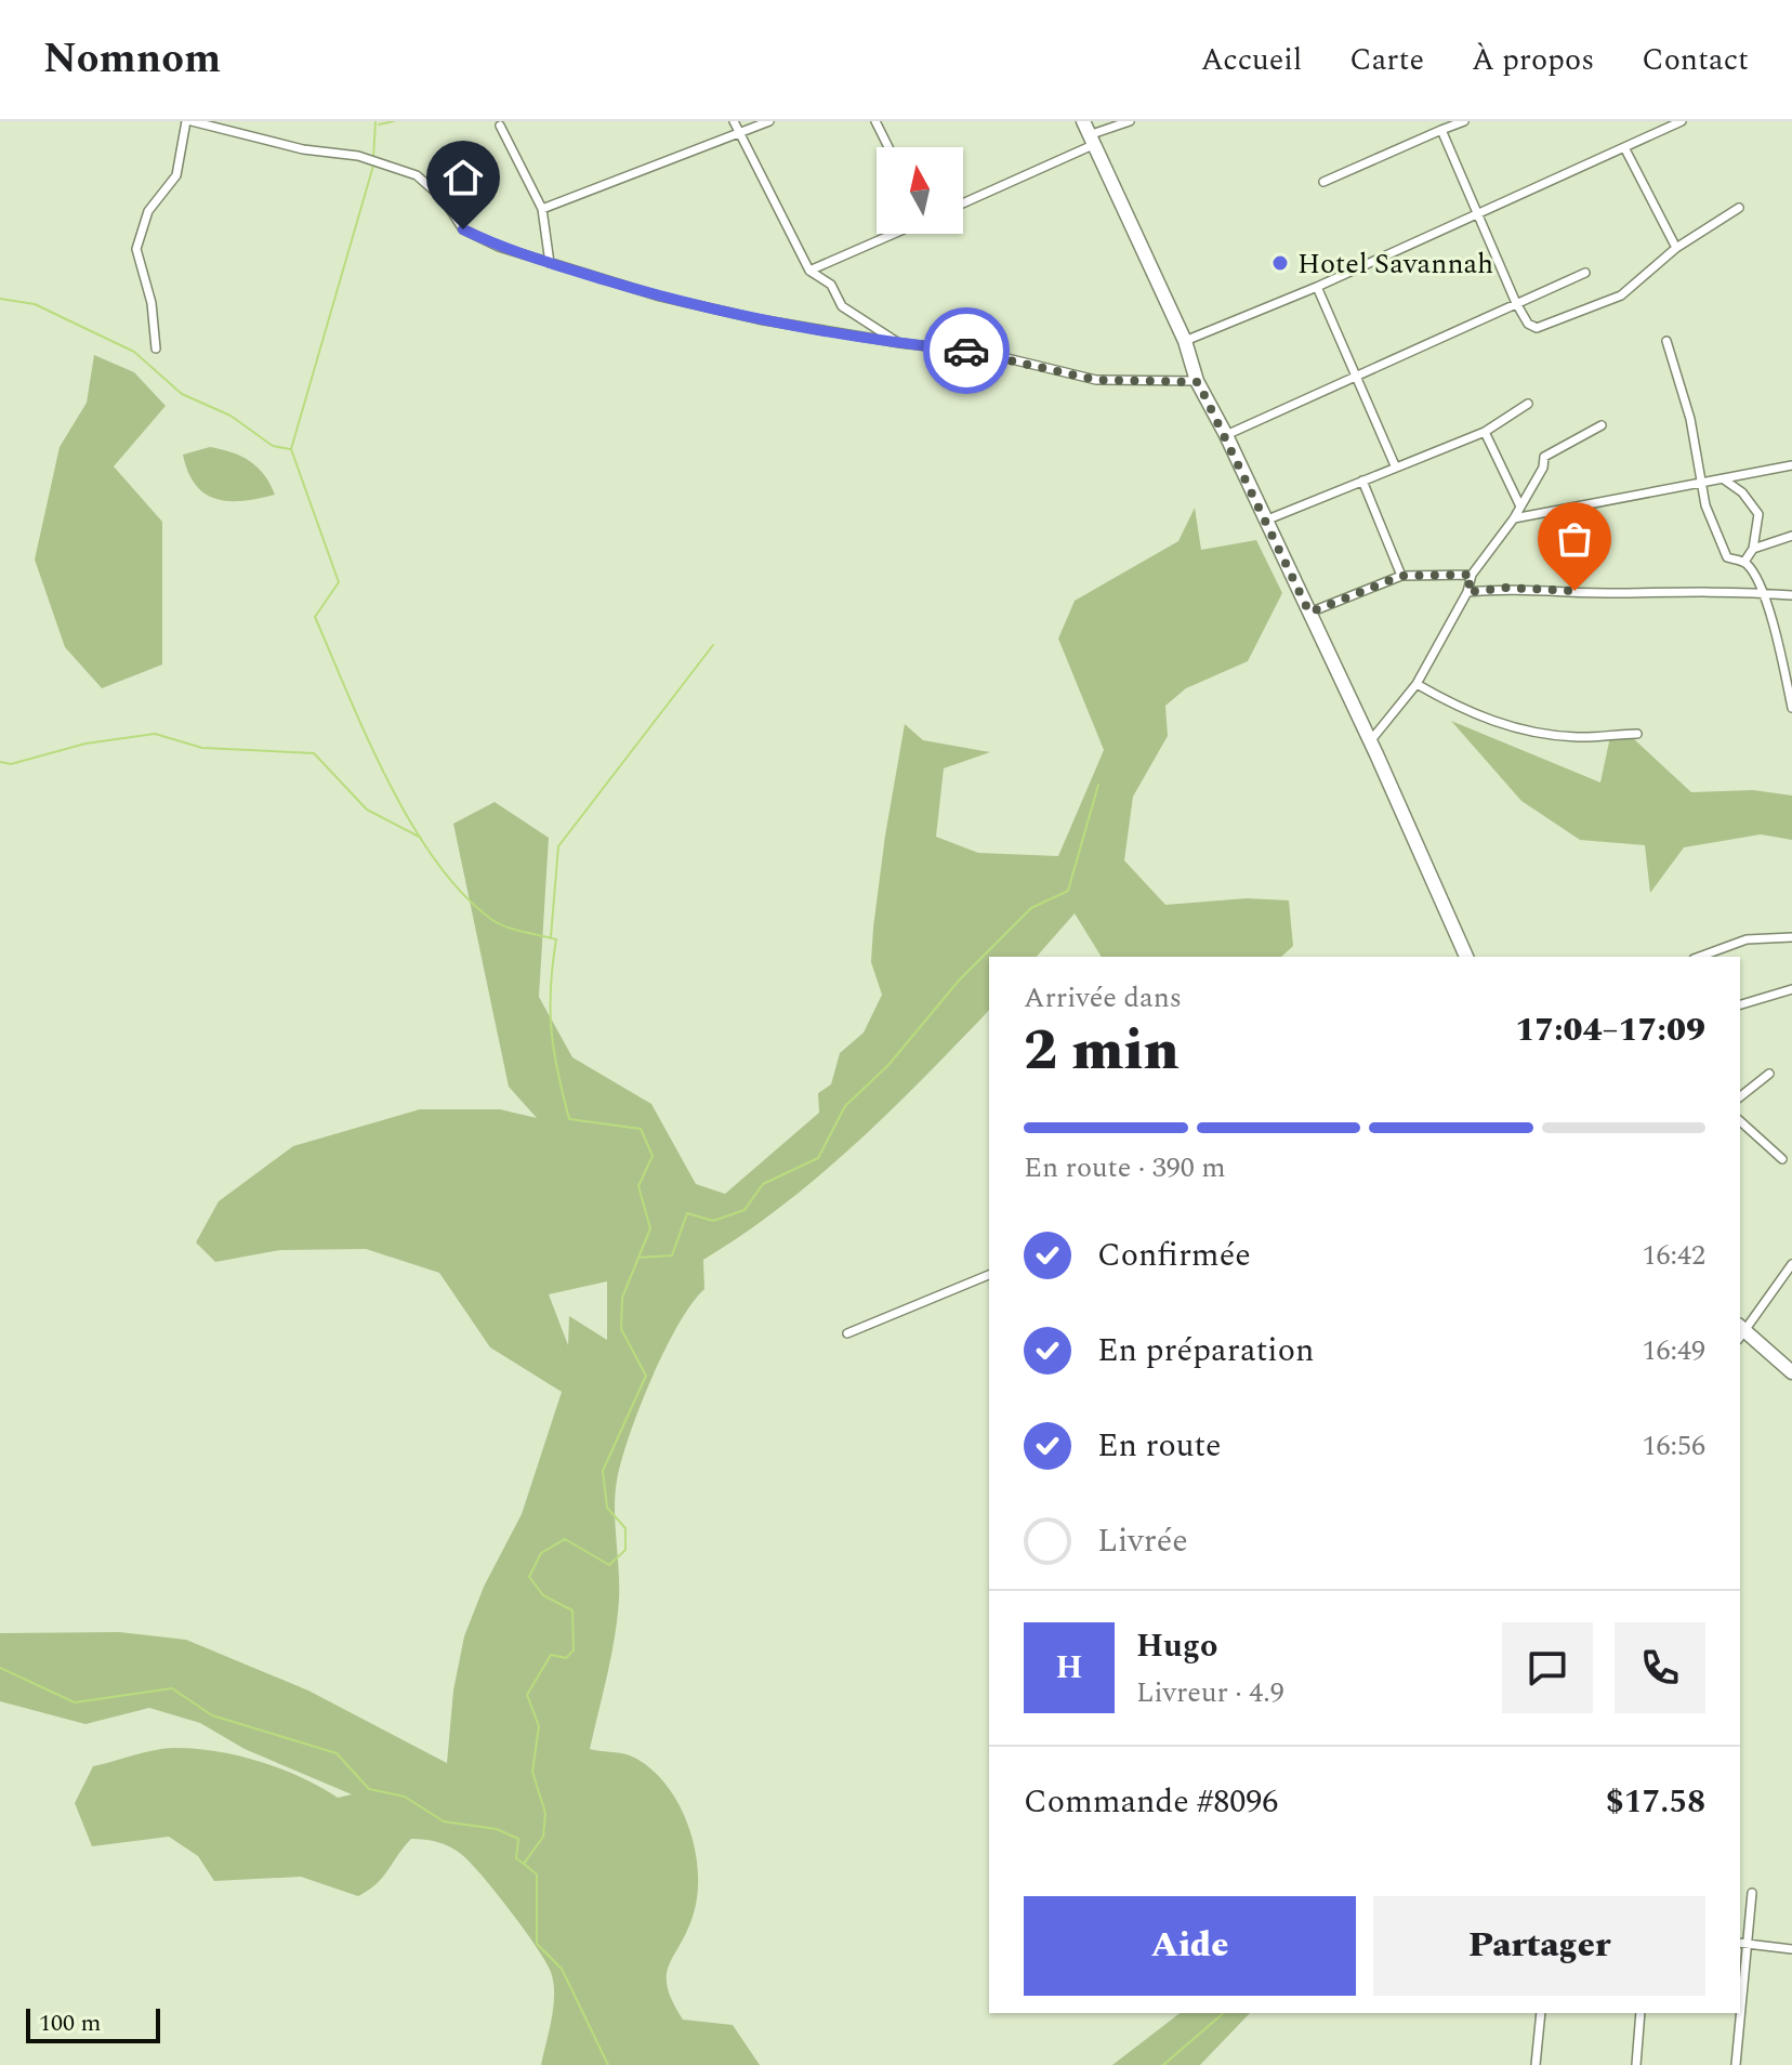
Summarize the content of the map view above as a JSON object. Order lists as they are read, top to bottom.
{
  "places": ["Hotel Savannah"],
  "scale_bar": "100 m",
  "north": "top",
  "page": {
    "header": "Nomnom",
    "nav": [
      "Accueil",
      "Carte",
      "À propos",
      "Contact"
    ],
    "heading": ["2 min", "Arrivée dans", "17:04–17:09"],
    "panel": [
      "Hugo",
      "Livreur · 4.9",
      "Commande #8096",
      "$17.58"
    ],
    "bar": "En route · 390 m",
    "list": [
      ["Confirmée", "16:42"],
      ["En préparation", "16:49"],
      ["En route", "16:56"],
      "Livrée"
    ],
    "round": "H",
    "buttons": ["Aide", "Partager"],
    "scale": "100 m"
  }
}
